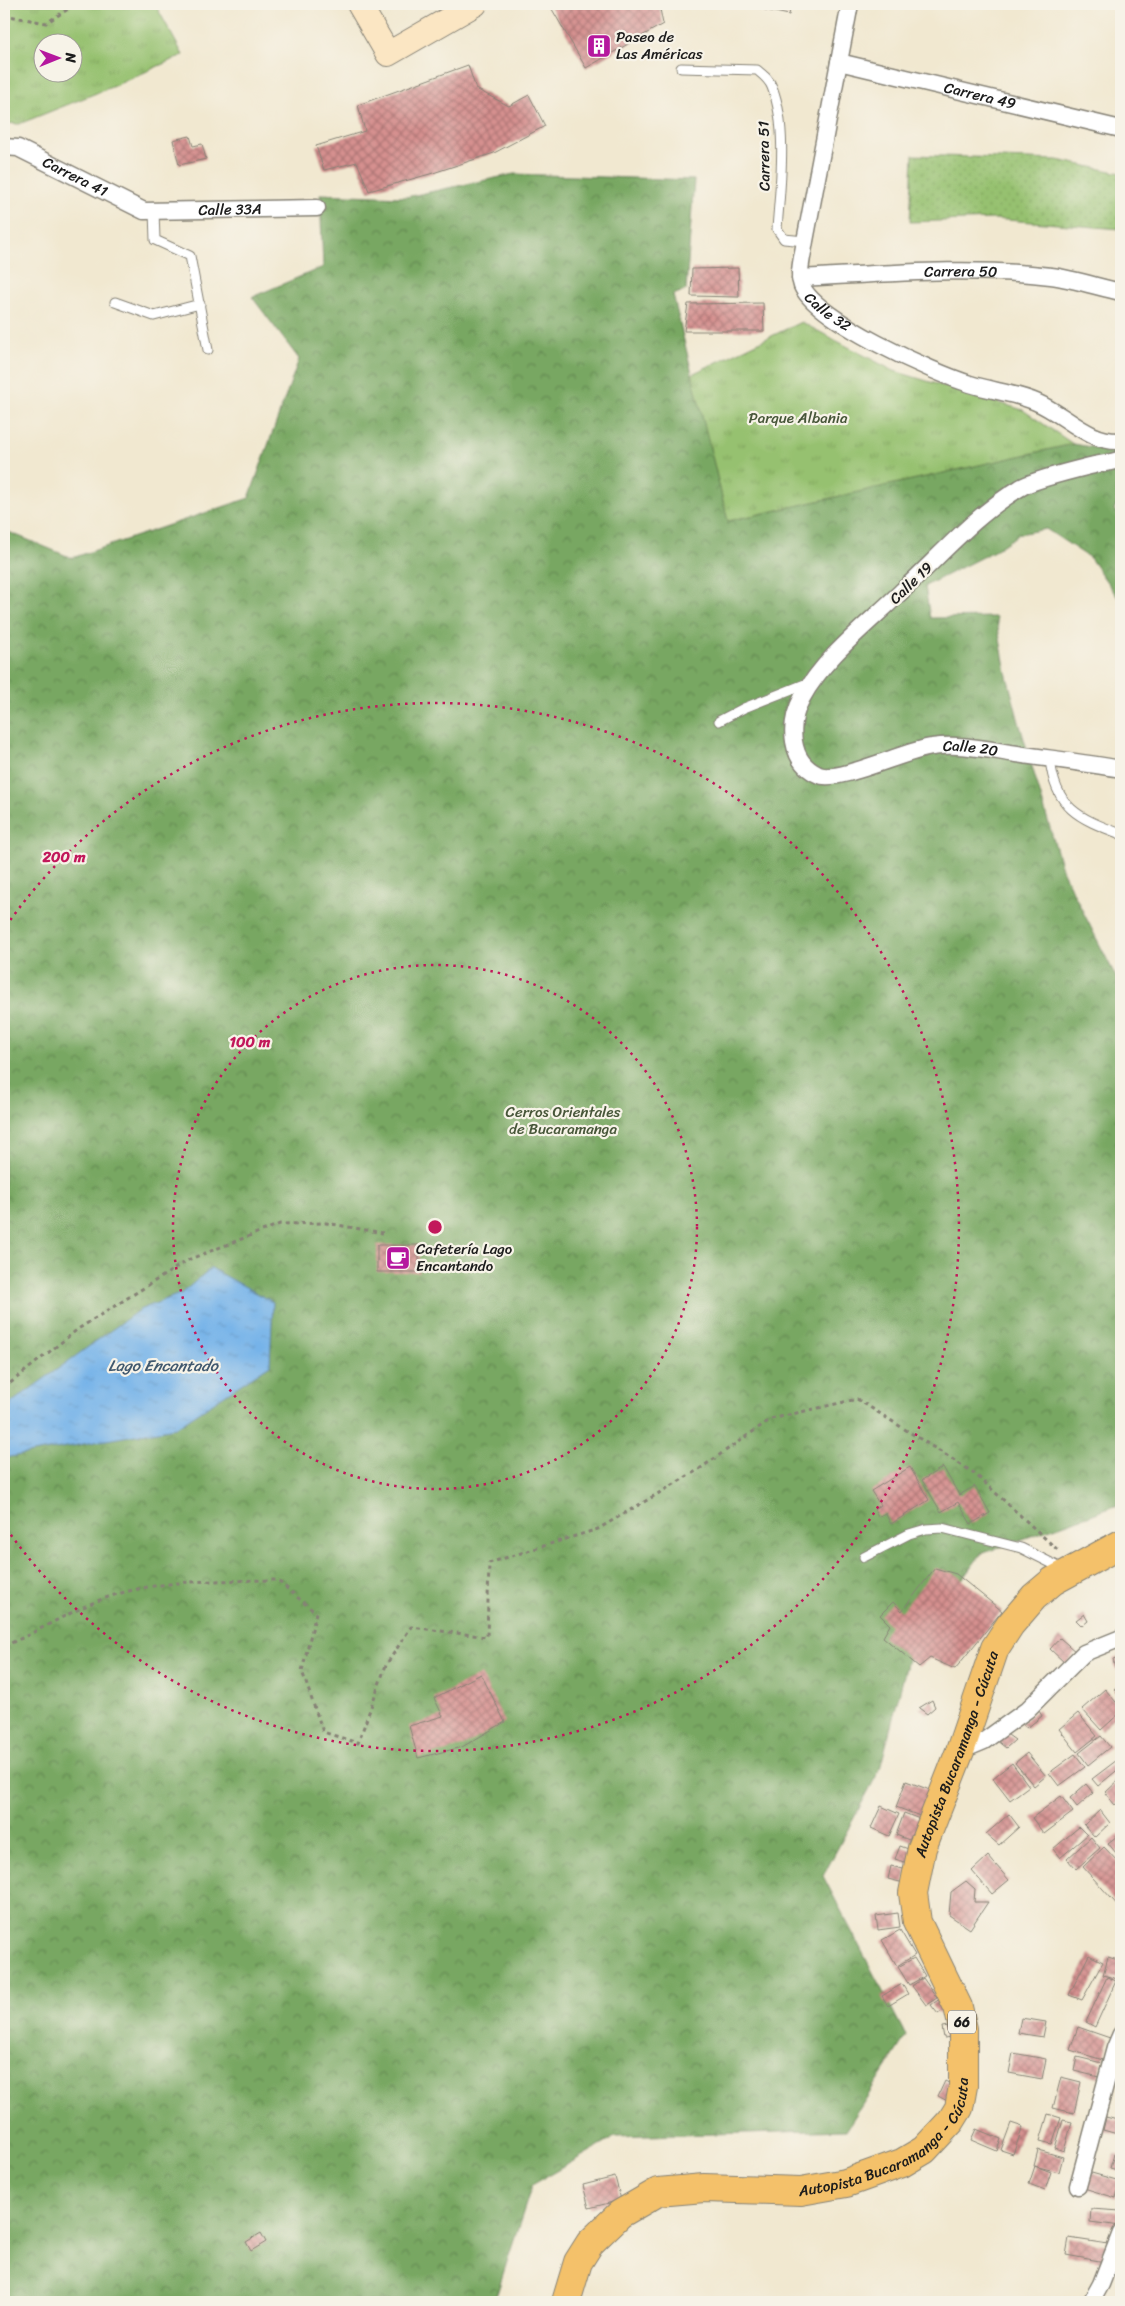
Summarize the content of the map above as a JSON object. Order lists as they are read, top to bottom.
{
  "streets": {
    "highway": ["Autopista Bucaramanga - Cúcuta", "66"],
    "street": [
      "Carrera 49",
      "Carrera 41",
      "Calle 33A",
      "Carrera 50",
      "Calle 32",
      "Calle 19",
      "Calle 20"
    ],
    "lane": ["Carrera 51"]
  },
  "crossings": [
    ["Carrera 49", "Calle 32"],
    ["Carrera 51", "Calle 32"],
    ["Carrera 41", "Calle 33A"],
    ["Carrera 50", "Calle 32"],
    ["Calle 19", "Calle 20"]
  ],
  "water": ["Lago Encantado"],
  "parks": ["Parque Albania", "Cerros Orientales de Bucaramanga"],
  "places": {
    "building": ["Paseo de Las Américas"],
    "cafe": ["Cafetería Lago Encantando"]
  },
  "north": "right",
  "rings": ["200 m", "100 m"]
}
